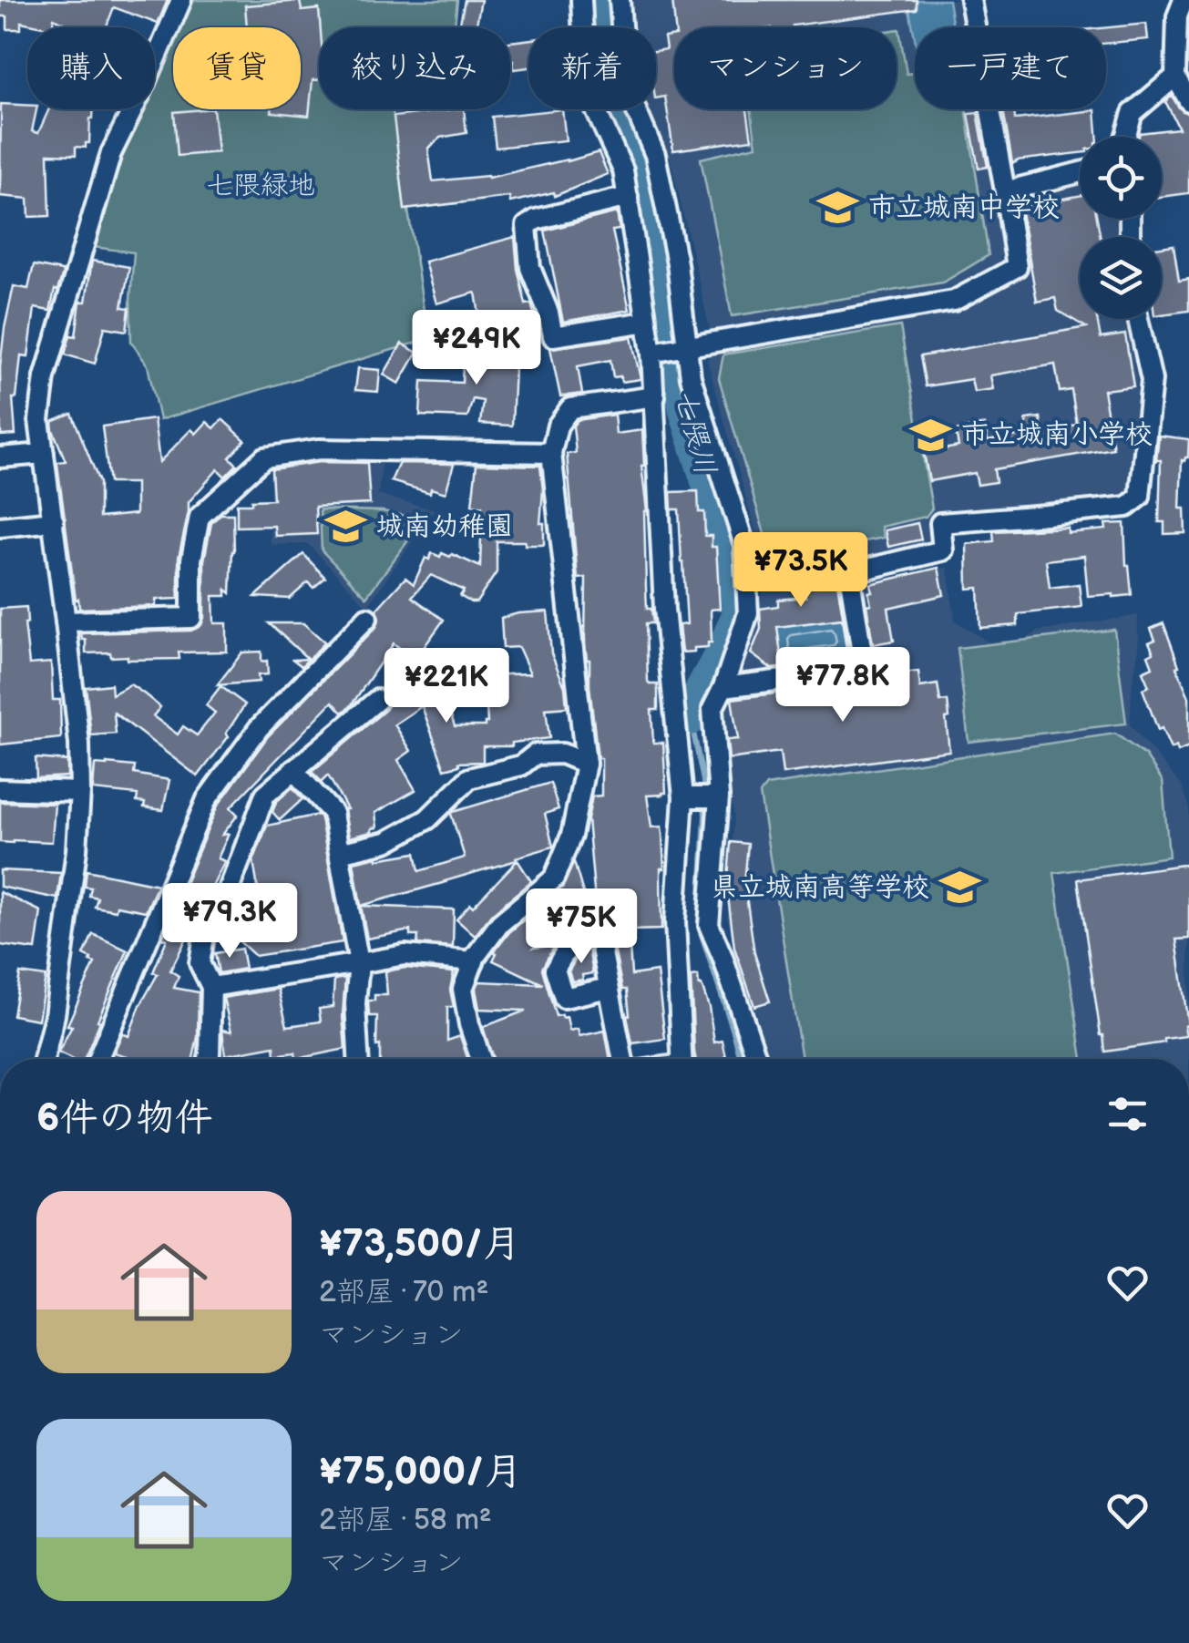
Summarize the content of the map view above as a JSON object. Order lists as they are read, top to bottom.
{
  "water": ["七隈川"],
  "parks": ["七隈緑地"],
  "places": {
    "school or university": [
      "市立城南中学校",
      "市立城南小学校",
      "城南幼稚園",
      "県立城南高等学校"
    ]
  },
  "page": {
    "chip": [
      "購入",
      "賃貸",
      "絞り込み",
      "新着",
      "マンション",
      "一戸建て"
    ],
    "price": [
      "¥249K",
      "¥73.5K",
      "¥77.8K",
      "¥221K",
      "¥79.3K",
      "¥75K"
    ],
    "heading": "6件の物件",
    "list": [
      {
        "name": "¥73,500/月",
        "note": "2部屋 · 70 m² · マンション"
      },
      {
        "name": "¥75,000/月",
        "note": "2部屋 · 58 m² · マンション"
      }
    ]
  }
}
